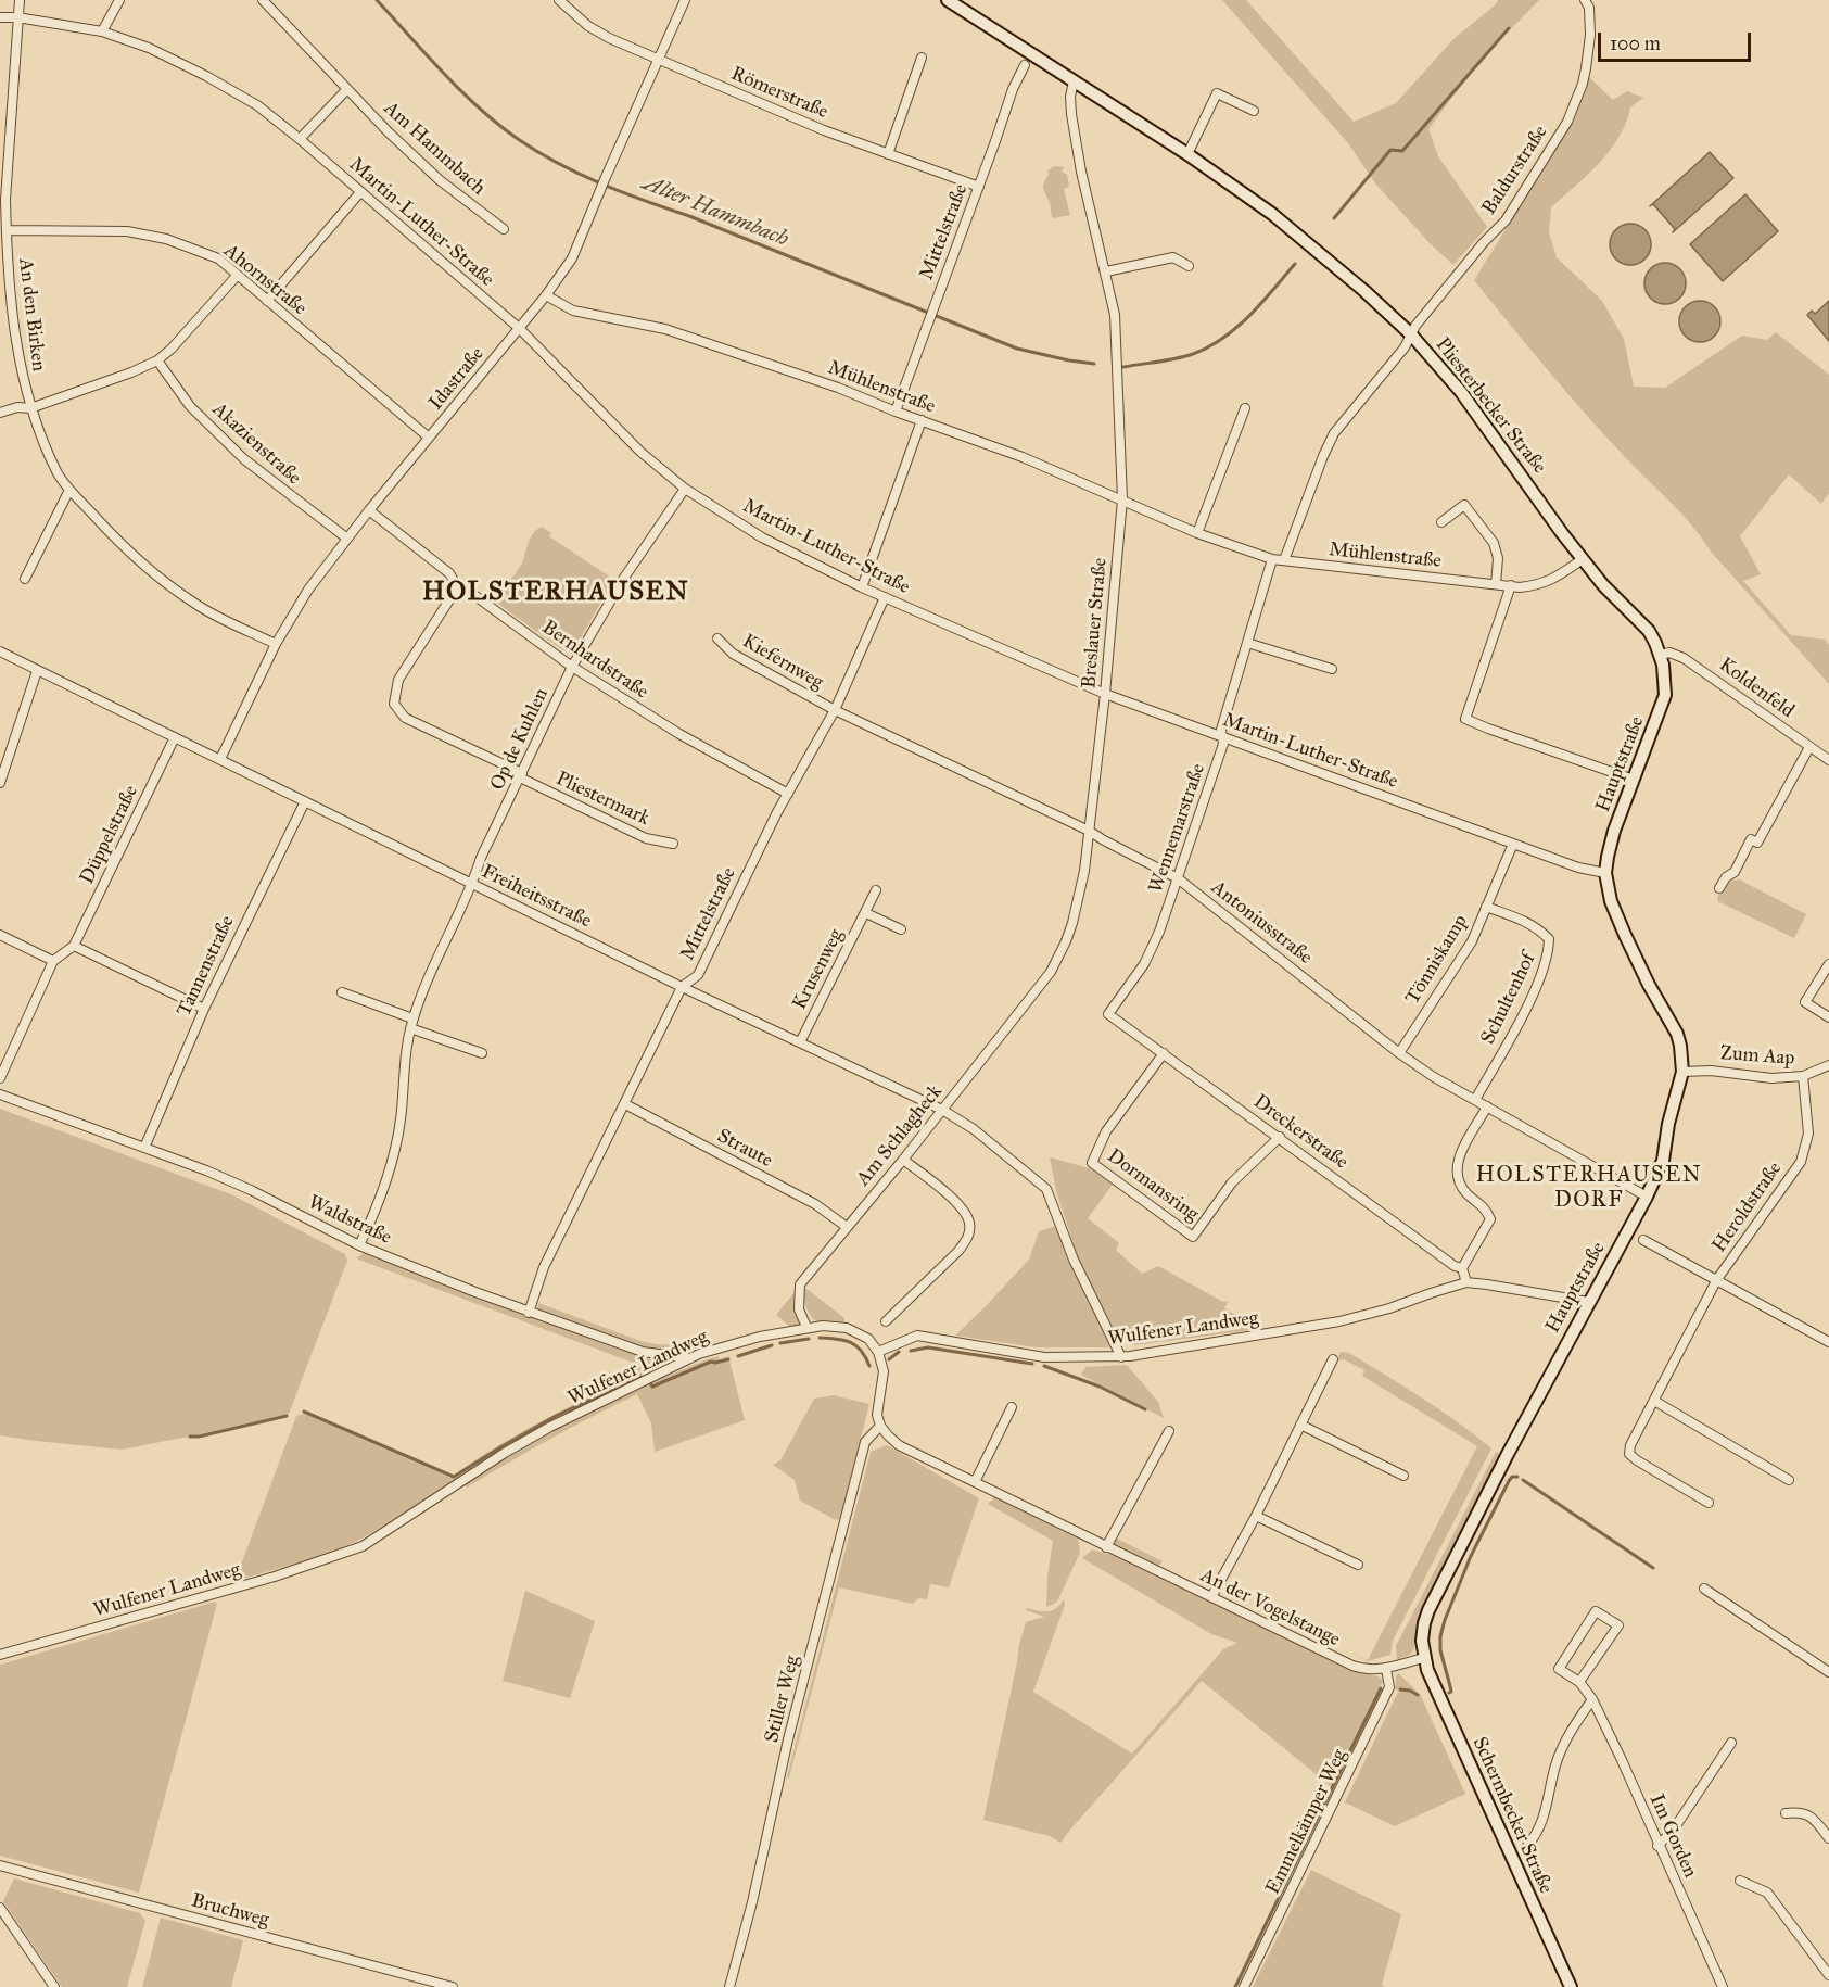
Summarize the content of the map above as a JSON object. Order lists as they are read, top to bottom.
{
  "streets": {
    "main road": ["Pliesterbecker Straße", "Hauptstraße", "Schermbecker Straße"],
    "street": [
      "Römerstraße",
      "Am Hammbach",
      "Baldurstraße",
      "Martin-Luther-Straße",
      "Mittelstraße",
      "Ahornstraße",
      "An den Birken",
      "Idastraße",
      "Mühlenstraße",
      "Akazienstraße",
      "Breslauer Straße",
      "Bernhardstraße",
      "Kiefernweg",
      "Koldenfeld",
      "Op de Kuhlen",
      "Pliestermark",
      "Wennemarstraße",
      "Düppelstraße",
      "Freiheitsstraße",
      "Antoniusstraße",
      "Tönniskamp",
      "Tannenstraße",
      "Krusenweg",
      "Schultenhof",
      "Zum Aap",
      "Dreckerstraße",
      "Am Schlagheck",
      "Straute",
      "Dormansring",
      "Heroldstraße",
      "Waldstraße",
      "Wulfener Landweg",
      "An der Vogelstange",
      "Stiller Weg",
      "Emmelkämper Weg",
      "Im Gorden",
      "Bruchweg"
    ]
  },
  "crossings": [
    ["Römerstraße", "Mittelstraße"],
    ["Römerstraße", "Idastraße"],
    ["Baldurstraße", "Pliesterbecker Straße"],
    ["Martin-Luther-Straße", "Mittelstraße"],
    ["Martin-Luther-Straße", "An den Birken"],
    ["Martin-Luther-Straße", "Idastraße"],
    ["Martin-Luther-Straße", "Breslauer Straße"],
    ["Martin-Luther-Straße", "Op de Kuhlen"],
    ["Martin-Luther-Straße", "Hauptstraße"],
    ["Martin-Luther-Straße", "Wennemarstraße"],
    ["Martin-Luther-Straße", "Tönniskamp"],
    ["Mittelstraße", "Mühlenstraße"],
    ["Mittelstraße", "Bernhardstraße"],
    ["Mittelstraße", "Kiefernweg"],
    ["Mittelstraße", "Freiheitsstraße"],
    ["Mittelstraße", "Antoniusstraße"],
    ["Mittelstraße", "Straute"],
    ["Mittelstraße", "Waldstraße"],
    ["Ahornstraße", "An den Birken"],
    ["Ahornstraße", "Idastraße"],
    ["An den Birken", "Idastraße"],
    ["Idastraße", "Mühlenstraße"],
    ["Idastraße", "Akazienstraße"],
    ["Idastraße", "Bernhardstraße"],
    ["Idastraße", "Freiheitsstraße"],
    ["Mühlenstraße", "Pliesterbecker Straße"],
    ["Mühlenstraße", "Breslauer Straße"],
    ["Mühlenstraße", "Wennemarstraße"],
    ["Pliesterbecker Straße", "Breslauer Straße"],
    ["Pliesterbecker Straße", "Hauptstraße"],
    ["Breslauer Straße", "Antoniusstraße"],
    ["Breslauer Straße", "Am Schlagheck"],
    ["Bernhardstraße", "Op de Kuhlen"],
    ["Bernhardstraße", "Pliestermark"],
    ["Kiefernweg", "Antoniusstraße"],
    ["Koldenfeld", "Hauptstraße"],
    ["Op de Kuhlen", "Pliestermark"],
    ["Op de Kuhlen", "Freiheitsstraße"],
    ["Op de Kuhlen", "Waldstraße"],
    ["Hauptstraße", "Antoniusstraße"],
    ["Hauptstraße", "Zum Aap"],
    ["Hauptstraße", "Wulfener Landweg"],
    ["Hauptstraße", "An der Vogelstange"],
    ["Hauptstraße", "Schermbecker Straße"],
    ["Wennemarstraße", "Antoniusstraße"],
    ["Wennemarstraße", "Dreckerstraße"],
    ["Düppelstraße", "Freiheitsstraße"],
    ["Freiheitsstraße", "Tannenstraße"],
    ["Freiheitsstraße", "Krusenweg"],
    ["Freiheitsstraße", "Am Schlagheck"],
    ["Freiheitsstraße", "Wulfener Landweg"],
    ["Antoniusstraße", "Tönniskamp"],
    ["Antoniusstraße", "Schultenhof"],
    ["Tönniskamp", "Schultenhof"],
    ["Tannenstraße", "Waldstraße"],
    ["Zum Aap", "Heroldstraße"],
    ["Dreckerstraße", "Dormansring"],
    ["Am Schlagheck", "Straute"],
    ["Am Schlagheck", "Wulfener Landweg"],
    ["Waldstraße", "Wulfener Landweg"],
    ["An der Vogelstange", "Stiller Weg"],
    ["An der Vogelstange", "Schermbecker Straße"],
    ["An der Vogelstange", "Emmelkämper Weg"]
  ],
  "districts": ["HOLSTERHAUSEN", "HOLSTERHAUSEN DORF"],
  "water": ["Alter Hammbach"],
  "scale_bar": "100 m"
}
